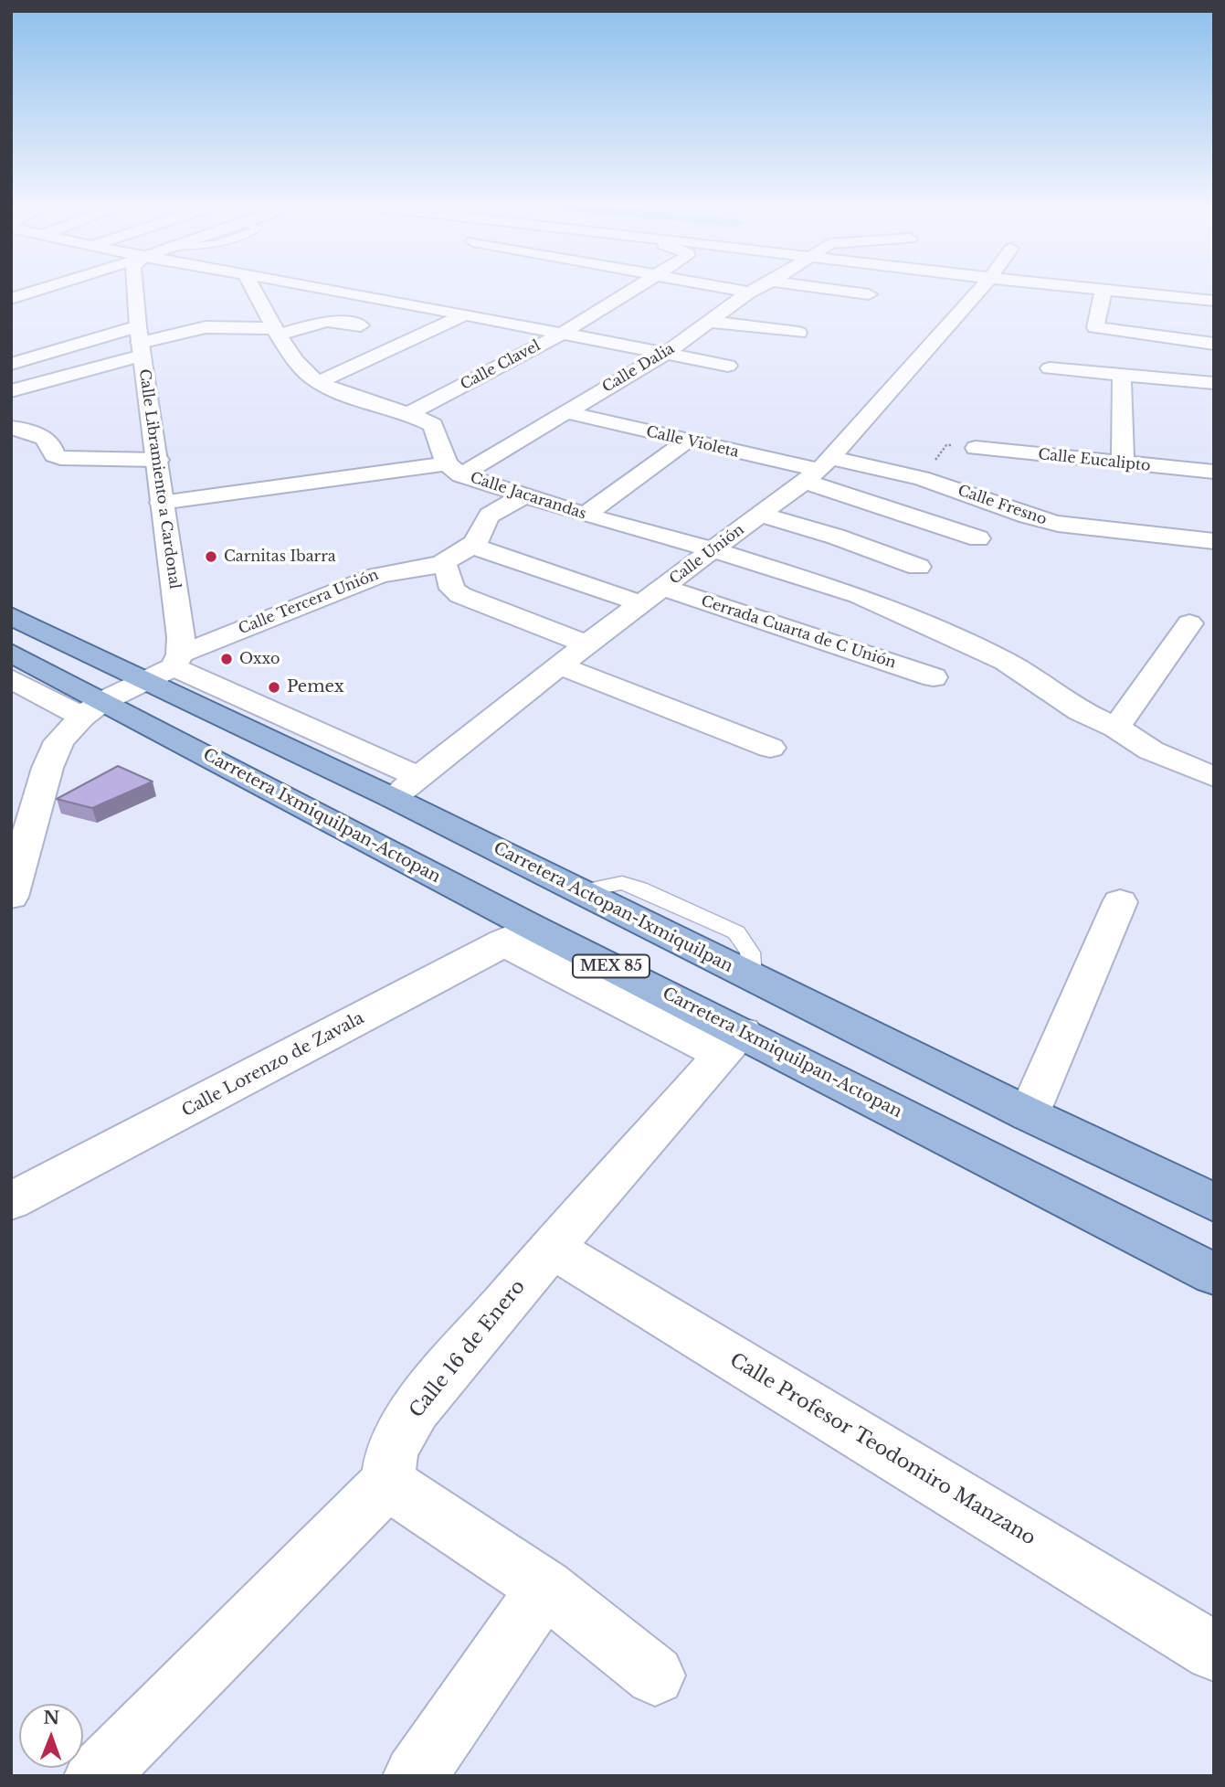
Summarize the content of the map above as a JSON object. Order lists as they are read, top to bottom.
{
  "streets": {
    "main road": ["Carretera Ixmiquilpan-Actopan", "Carretera Actopan-Ixmiquilpan"],
    "street": [
      "Calle Clavel",
      "Calle Dalia",
      "Calle Violeta",
      "Calle Eucalipto",
      "Calle Libramiento a Cardonal",
      "Calle Jacarandas",
      "Calle Fresno",
      "Calle Unión",
      "Calle Tercera Unión",
      "Cerrada Cuarta de C Unión",
      "Calle Lorenzo de Zavala",
      "Calle 16 de Enero",
      "Calle Profesor Teodomiro Manzano"
    ]
  },
  "crossings": [
    ["Calle Dalia", "Calle Violeta"],
    ["Calle Dalia", "Calle Jacarandas"],
    ["Calle Violeta", "Calle Fresno"],
    ["Calle Violeta", "Calle Unión"],
    ["Calle Libramiento a Cardonal", "Calle Tercera Unión"],
    ["Calle Libramiento a Cardonal", "Carretera Actopan-Ixmiquilpan"],
    ["Calle Jacarandas", "Calle Unión"],
    ["Calle Fresno", "Calle Unión"],
    ["Calle Unión", "Cerrada Cuarta de C Unión"],
    ["Calle Unión", "Carretera Actopan-Ixmiquilpan"],
    ["Calle Tercera Unión", "Carretera Ixmiquilpan-Actopan"],
    ["Calle Tercera Unión", "Carretera Actopan-Ixmiquilpan"],
    ["Carretera Ixmiquilpan-Actopan", "Calle Lorenzo de Zavala"],
    ["Carretera Ixmiquilpan-Actopan", "Calle 16 de Enero"],
    ["Calle 16 de Enero", "Calle Profesor Teodomiro Manzano"]
  ],
  "places": ["Carnitas Ibarra", "Oxxo", "Pemex"],
  "north": "top"
}
